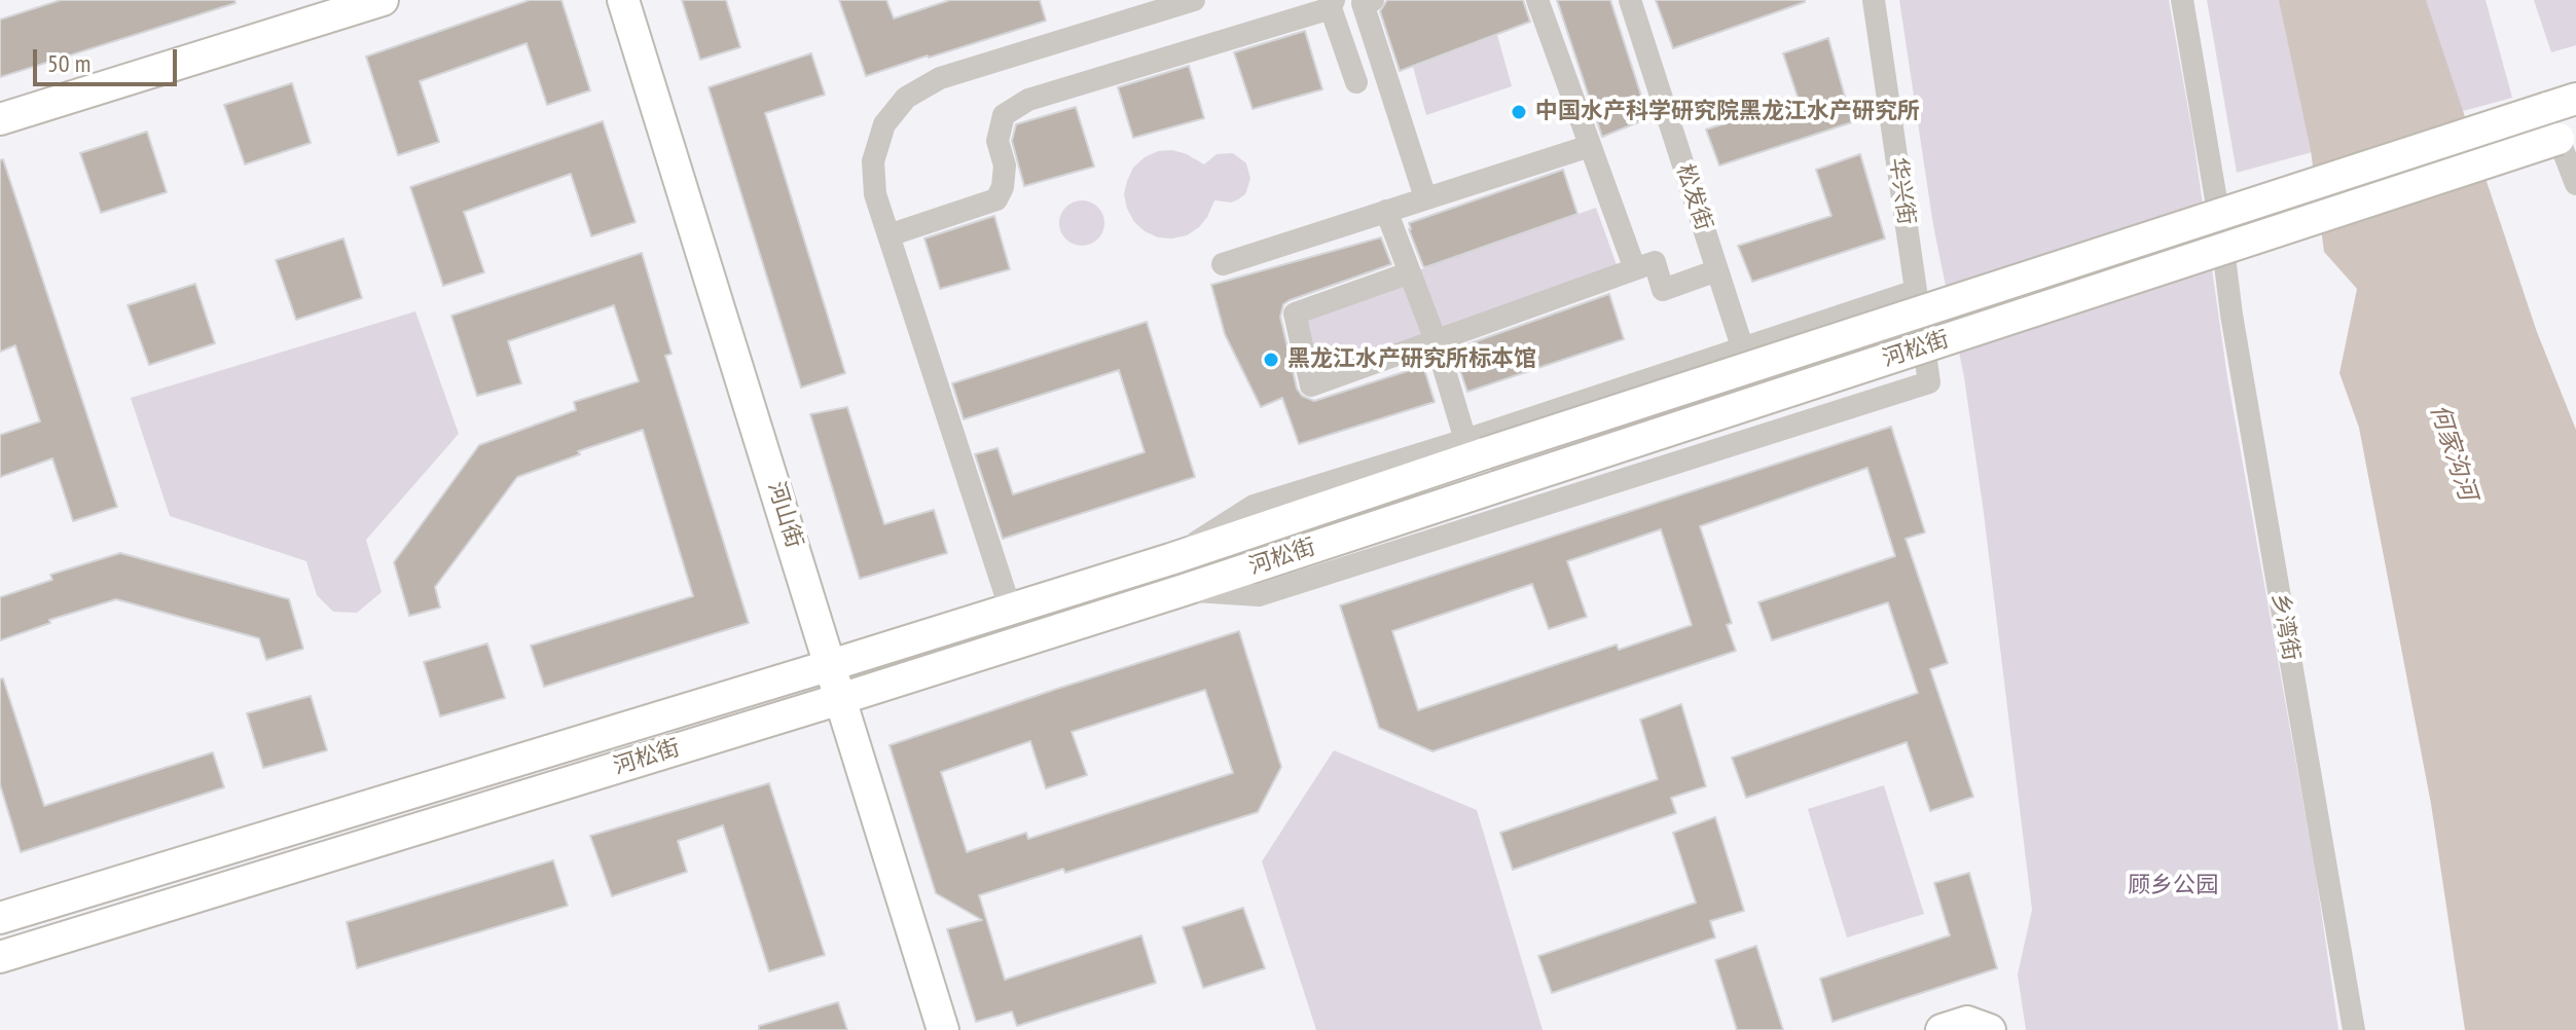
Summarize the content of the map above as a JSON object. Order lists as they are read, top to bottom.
{
  "streets": {
    "main road": ["河松街", "河山街"],
    "street": ["华兴街", "松发街", "乡湾街"]
  },
  "crossings": [
    ["华兴街", "河松街"],
    ["河松街", "河山街"]
  ],
  "water": ["何家沟河"],
  "parks": ["顾乡公园"],
  "places": ["中国水产科学研究院黑龙江水产研究所", "黑龙江水产研究所标本馆"],
  "scale_bar": "50 m"
}
